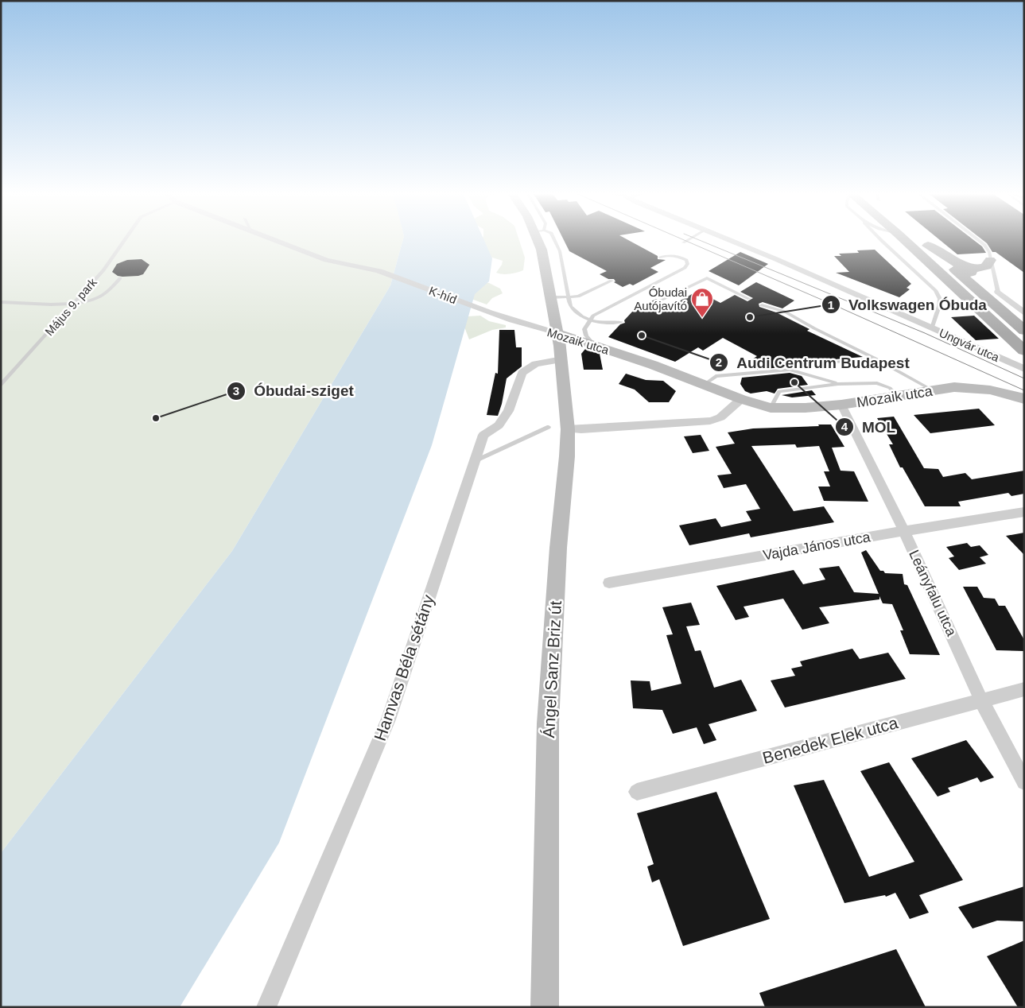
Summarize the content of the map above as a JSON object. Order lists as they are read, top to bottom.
{
  "streets": {
    "main road": ["Mozaik utca", "Ángel Sanz Briz út"],
    "street": [
      "K-híd",
      "Ungvár utca",
      "Vajda János utca",
      "Leányfalu utca",
      "Hamvas Béla sétány",
      "Benedek Elek utca"
    ],
    "lane": ["Május 9. park"]
  },
  "crossings": [
    ["K-híd", "Mozaik utca"],
    ["Mozaik utca", "Leányfalu utca"],
    ["Mozaik utca", "Ángel Sanz Briz út"],
    ["Vajda János utca", "Leányfalu utca"],
    ["Leányfalu utca", "Benedek Elek utca"],
    ["Hamvas Béla sétány", "Ángel Sanz Briz út"]
  ],
  "places": {
    "other": [
      "Volkswagen Óbuda",
      "Audi Centrum Budapest",
      "MOL",
      "Óbudai-sziget"
    ],
    "shop": ["Óbudai Autójavító"]
  }
}
